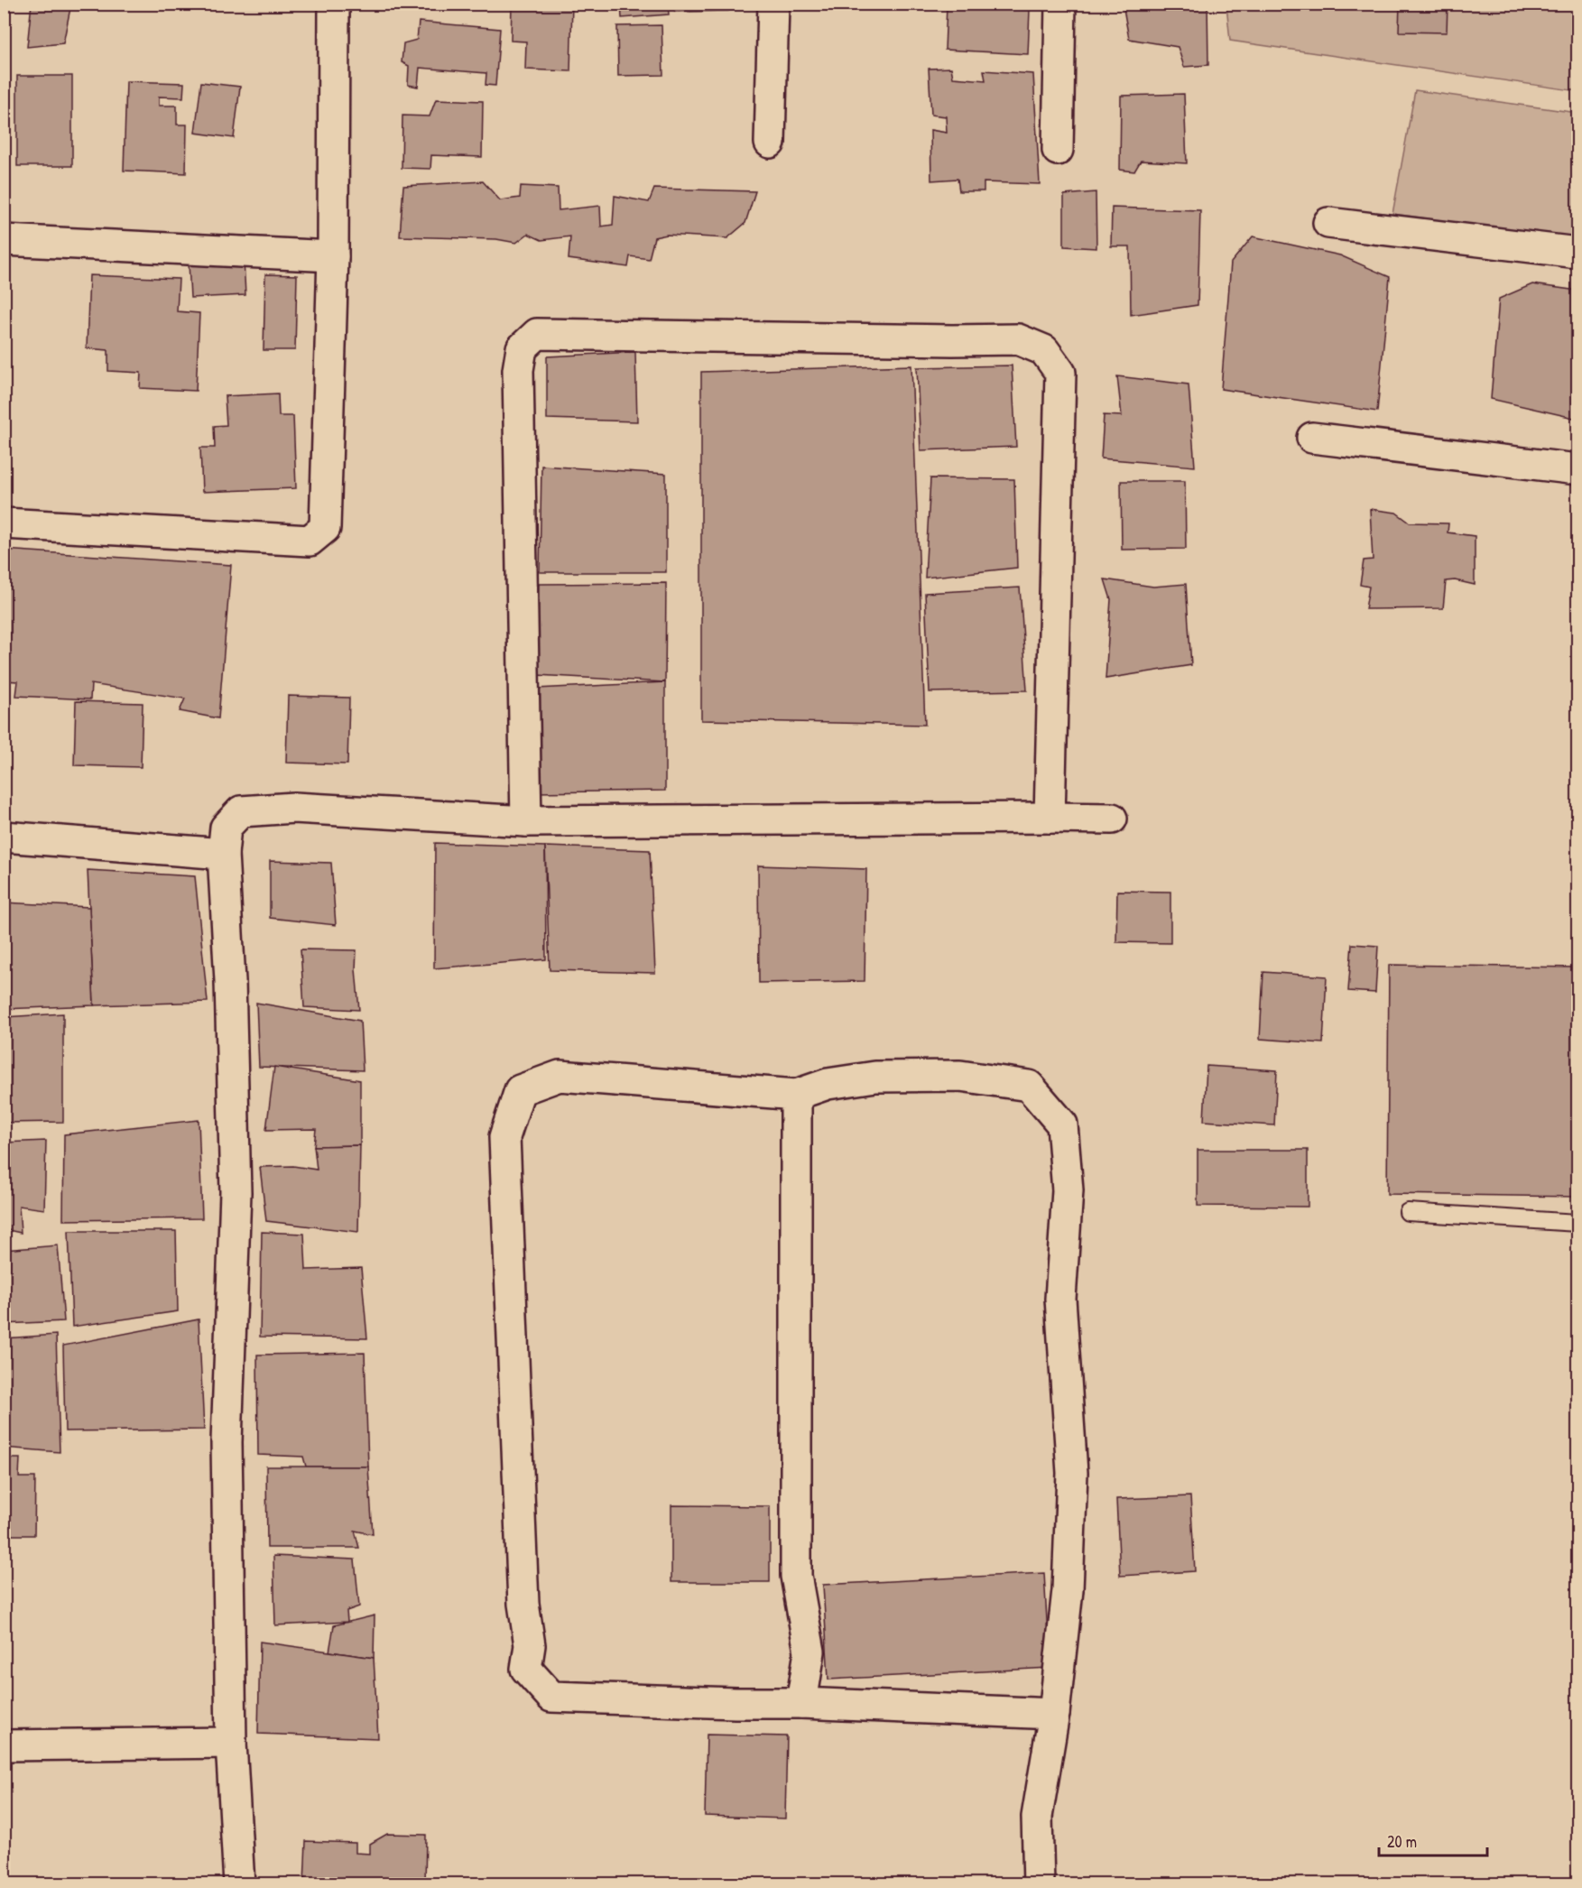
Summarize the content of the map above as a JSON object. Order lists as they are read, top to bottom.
{
  "scale_bar": "20 m"
}
